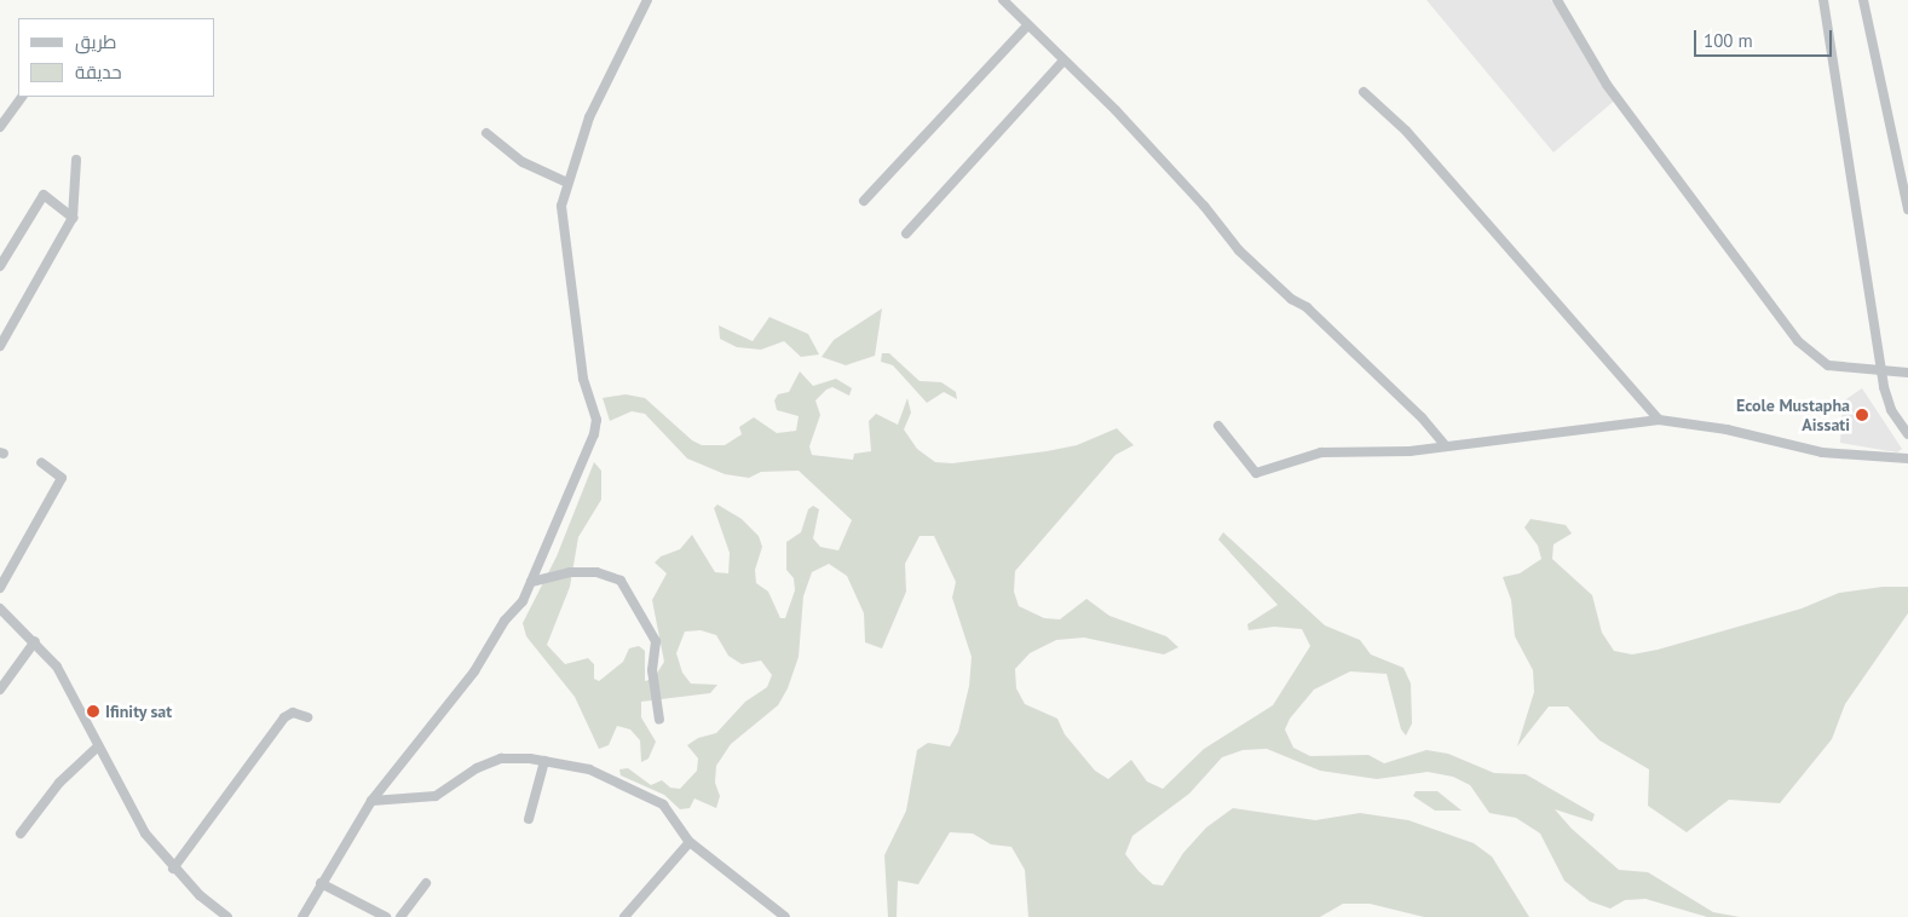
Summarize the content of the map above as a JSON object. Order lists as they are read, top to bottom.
{
  "places": ["Ecole Mustapha Aissati", "Ifinity sat"],
  "legend": ["طريق", "حديقة"],
  "scale_bar": "100 m"
}
